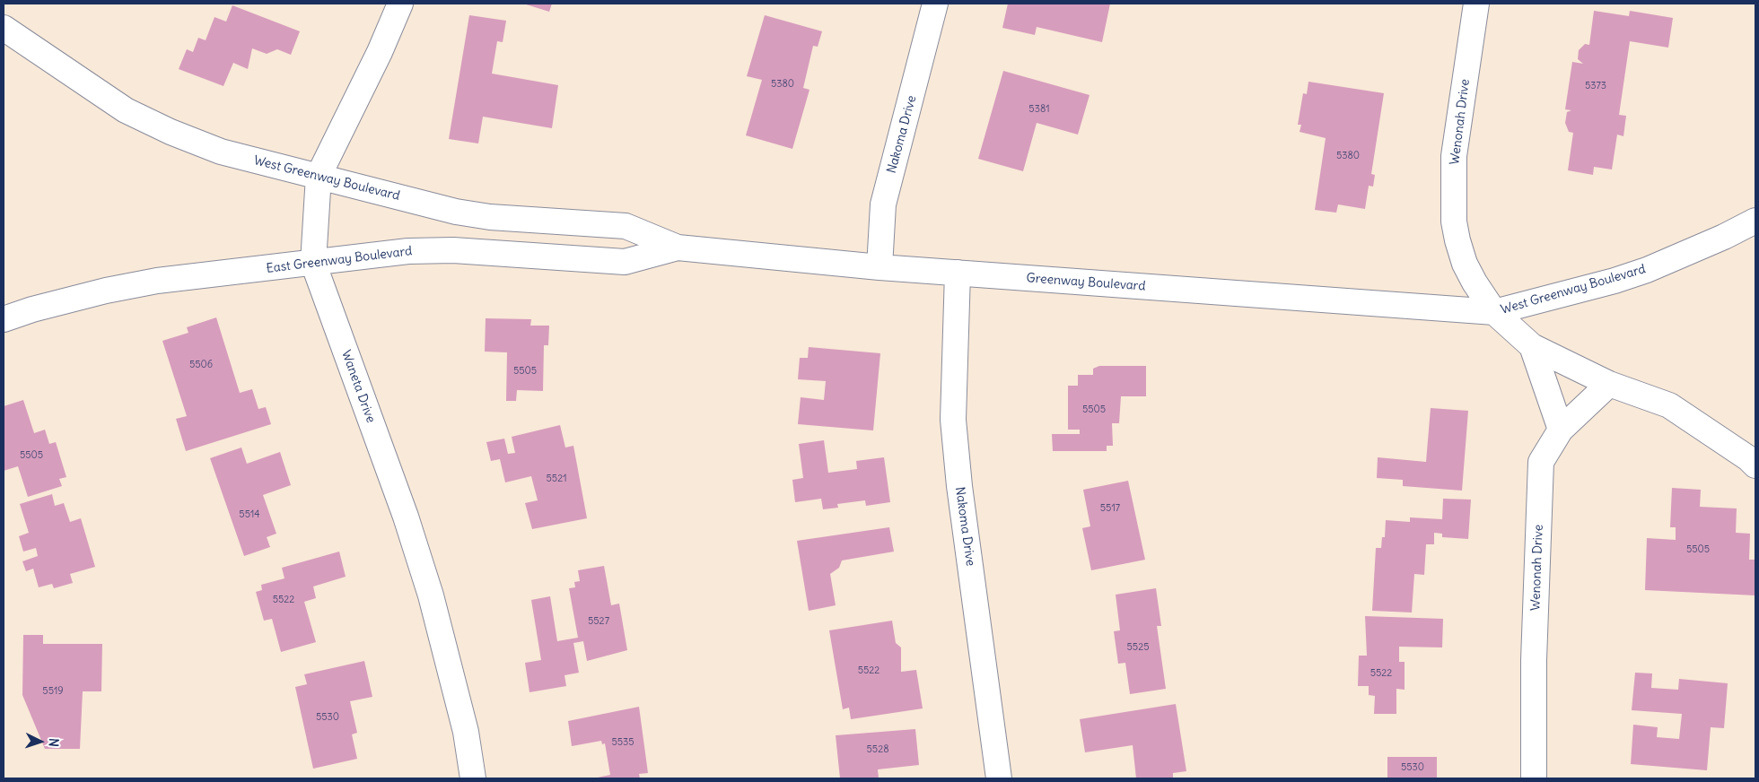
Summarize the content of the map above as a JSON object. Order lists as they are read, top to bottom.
{
  "streets": {
    "street": [
      "Wenonah Drive",
      "Nakoma Drive",
      "West Greenway Boulevard",
      "East Greenway Boulevard",
      "Greenway Boulevard",
      "Waneta Drive"
    ]
  },
  "crossings": [
    ["Wenonah Drive", "West Greenway Boulevard"],
    ["Wenonah Drive", "Greenway Boulevard"],
    ["Nakoma Drive", "Greenway Boulevard"],
    ["West Greenway Boulevard", "East Greenway Boulevard"],
    ["West Greenway Boulevard", "Greenway Boulevard"],
    ["West Greenway Boulevard", "Waneta Drive"],
    ["East Greenway Boulevard", "Greenway Boulevard"],
    ["East Greenway Boulevard", "Waneta Drive"]
  ],
  "house_numbers": [
    "5380",
    "5373",
    "5381",
    "5380",
    "5506",
    "5505",
    "5505",
    "5505",
    "5521",
    "5517",
    "5514",
    "5505",
    "5522",
    "5527",
    "5525",
    "5522",
    "5522",
    "5519",
    "5530",
    "5535",
    "5528",
    "5530"
  ],
  "north": "right"
}
